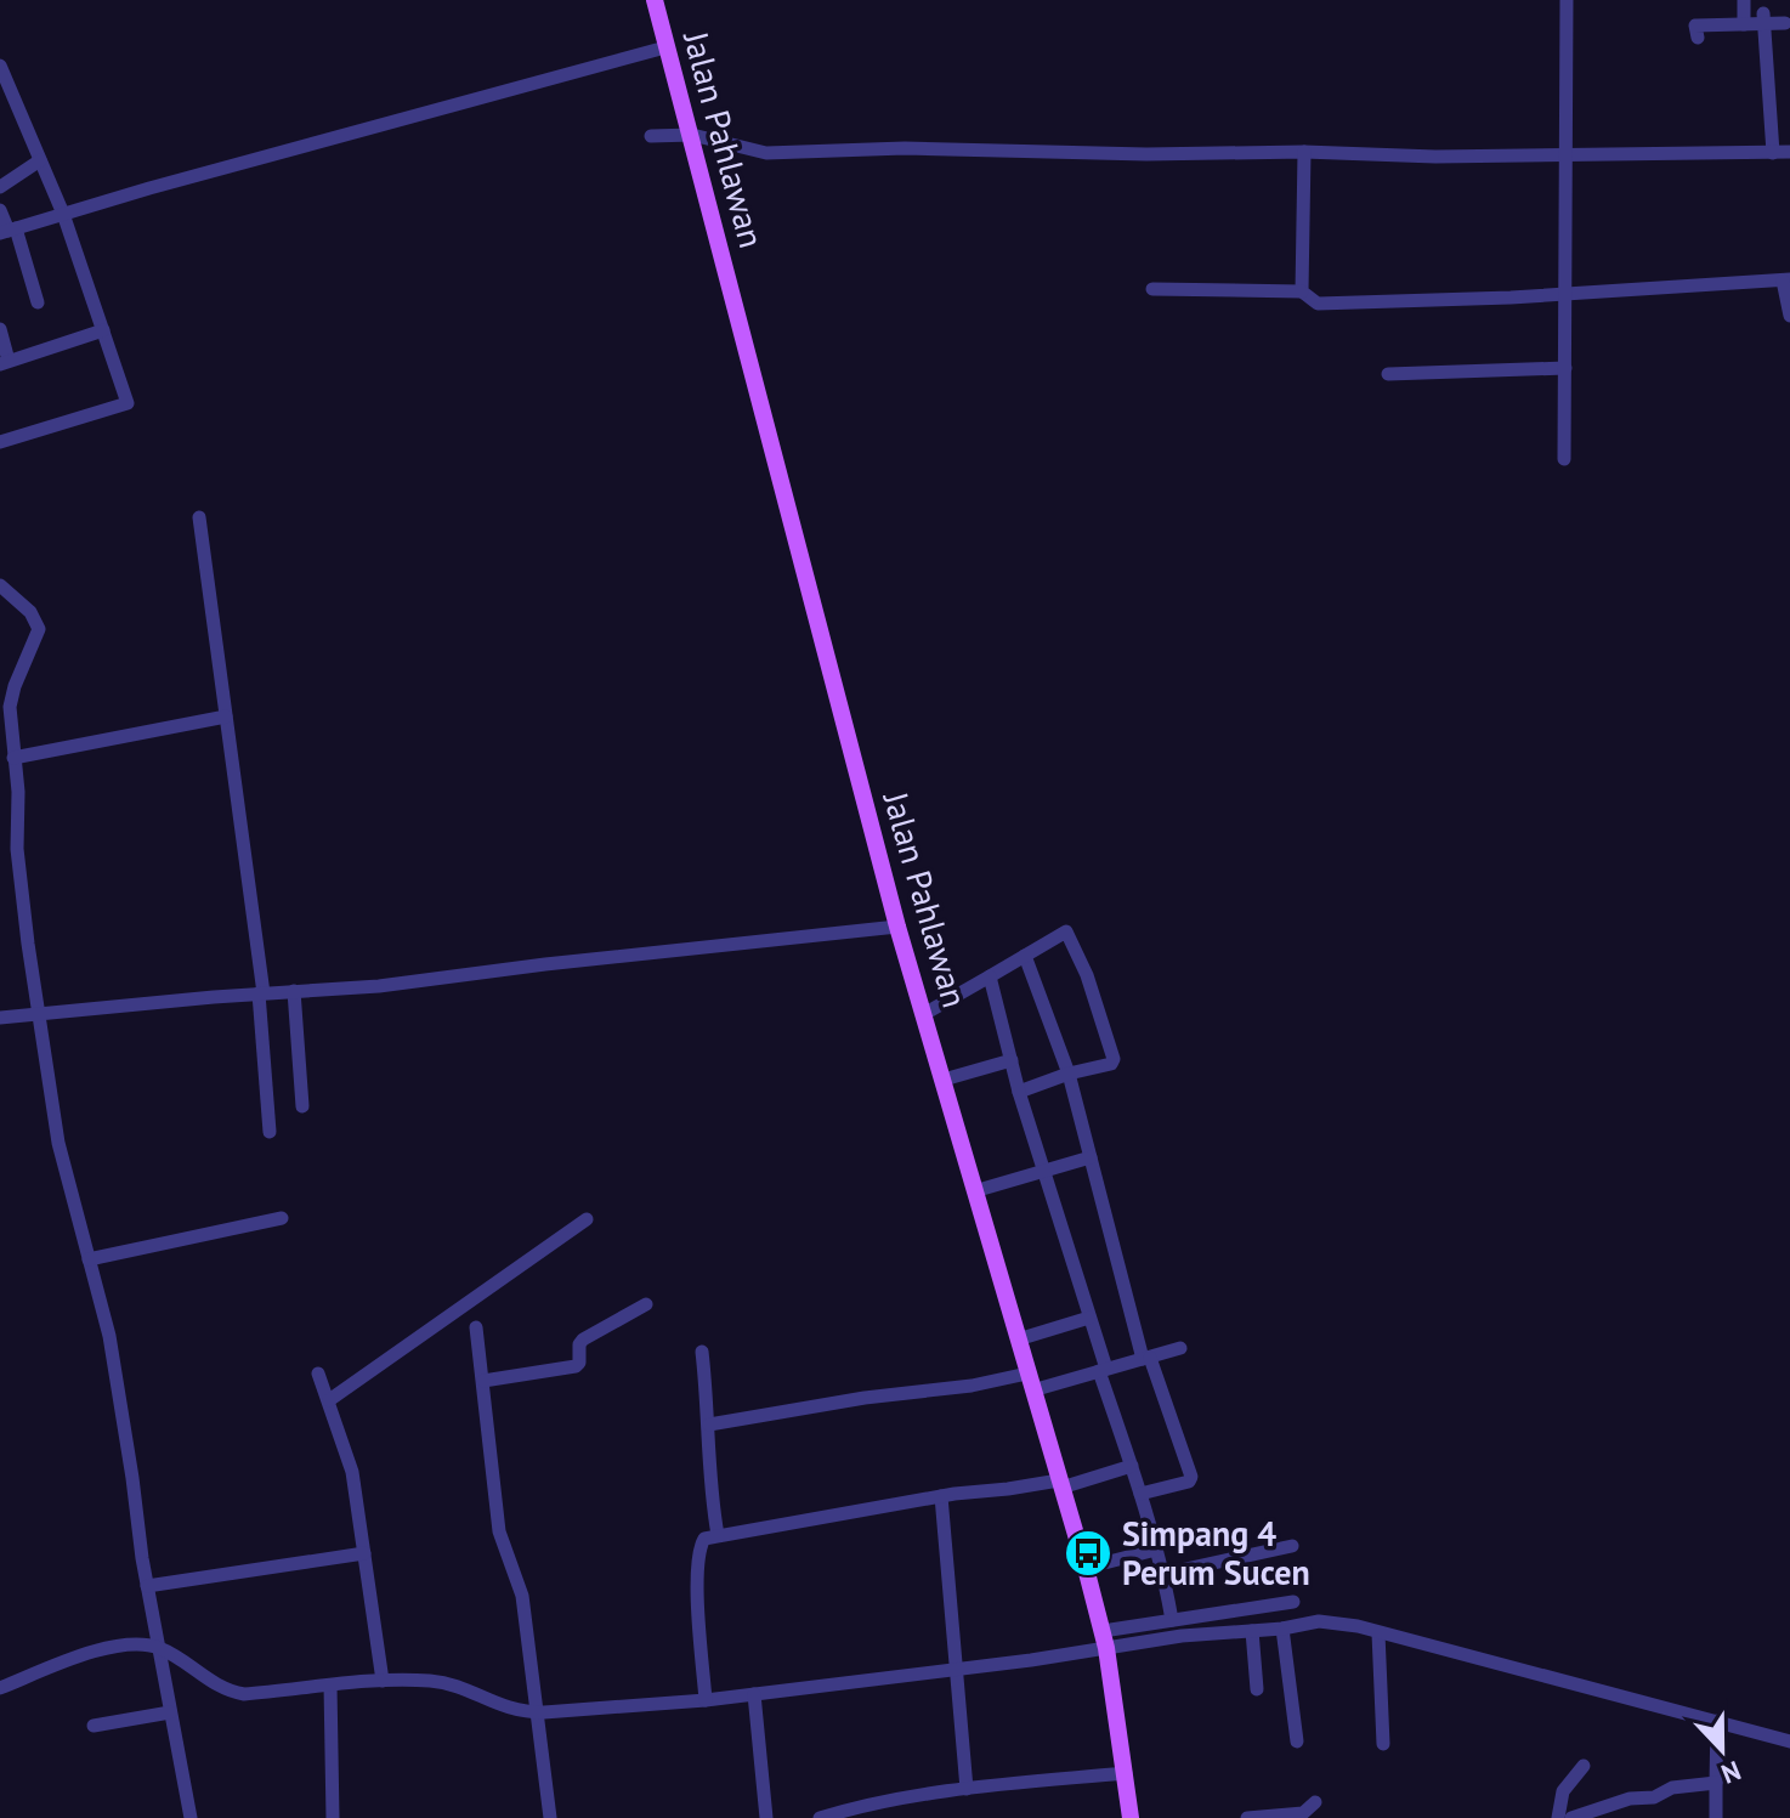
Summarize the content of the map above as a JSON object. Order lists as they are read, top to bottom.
{
  "streets": {
    "main road": ["Jalan Pahlawan"]
  },
  "places": {
    "bus stop": ["Simpang 4 Perum Sucen"]
  },
  "north": "bottom"
}
